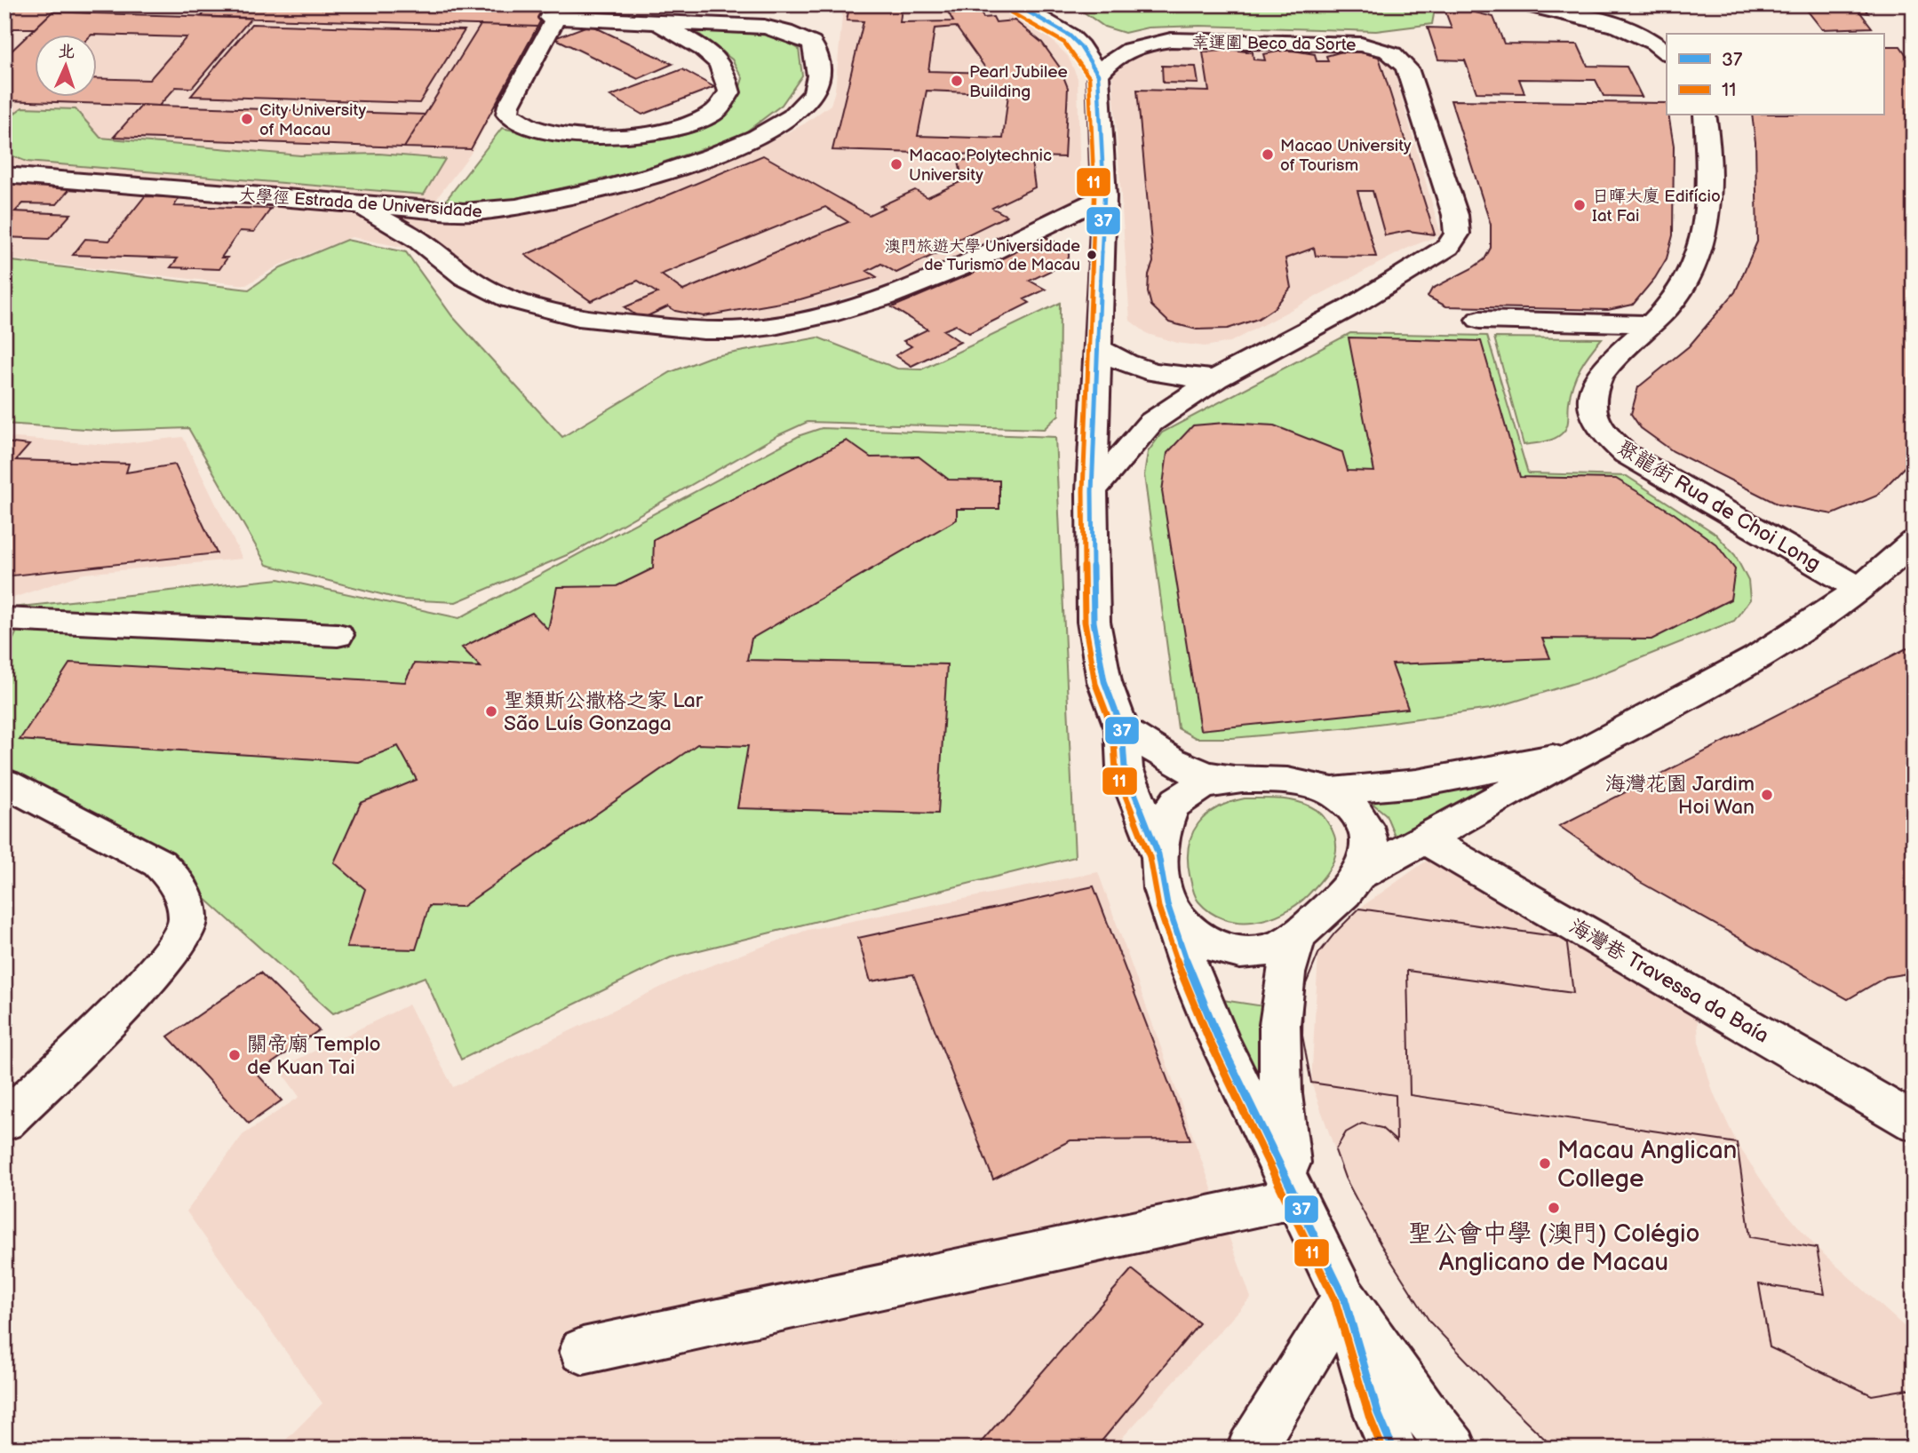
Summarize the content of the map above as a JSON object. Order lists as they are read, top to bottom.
{
  "streets": {
    "street": [
      "幸運圍 Beco da Sorte",
      "大學徑 Estrada de Universidade",
      "聚龍街 Rua de Choi Long",
      "海灣巷 Travessa da Baía"
    ]
  },
  "places": [
    "Pearl Jubilee Building",
    "City University of Macau",
    "Macao University of Tourism",
    "Macao Polytechnic University",
    "日暉大廈 Edifício Iat Fai",
    "澳門旅遊大學 Universidade de Turismo de Macau",
    "聖類斯公撒格之家 Lar São Luís Gonzaga",
    "海灣花園 Jardim Hoi Wan",
    "關帝廟 Templo de Kuan Tai",
    "Macau Anglican College",
    "聖公會中學 (澳門) Colégio Anglicano de Macau"
  ],
  "lines": ["transit line 37", "transit line 11"],
  "legend": ["37", "11"],
  "north": "top"
}
